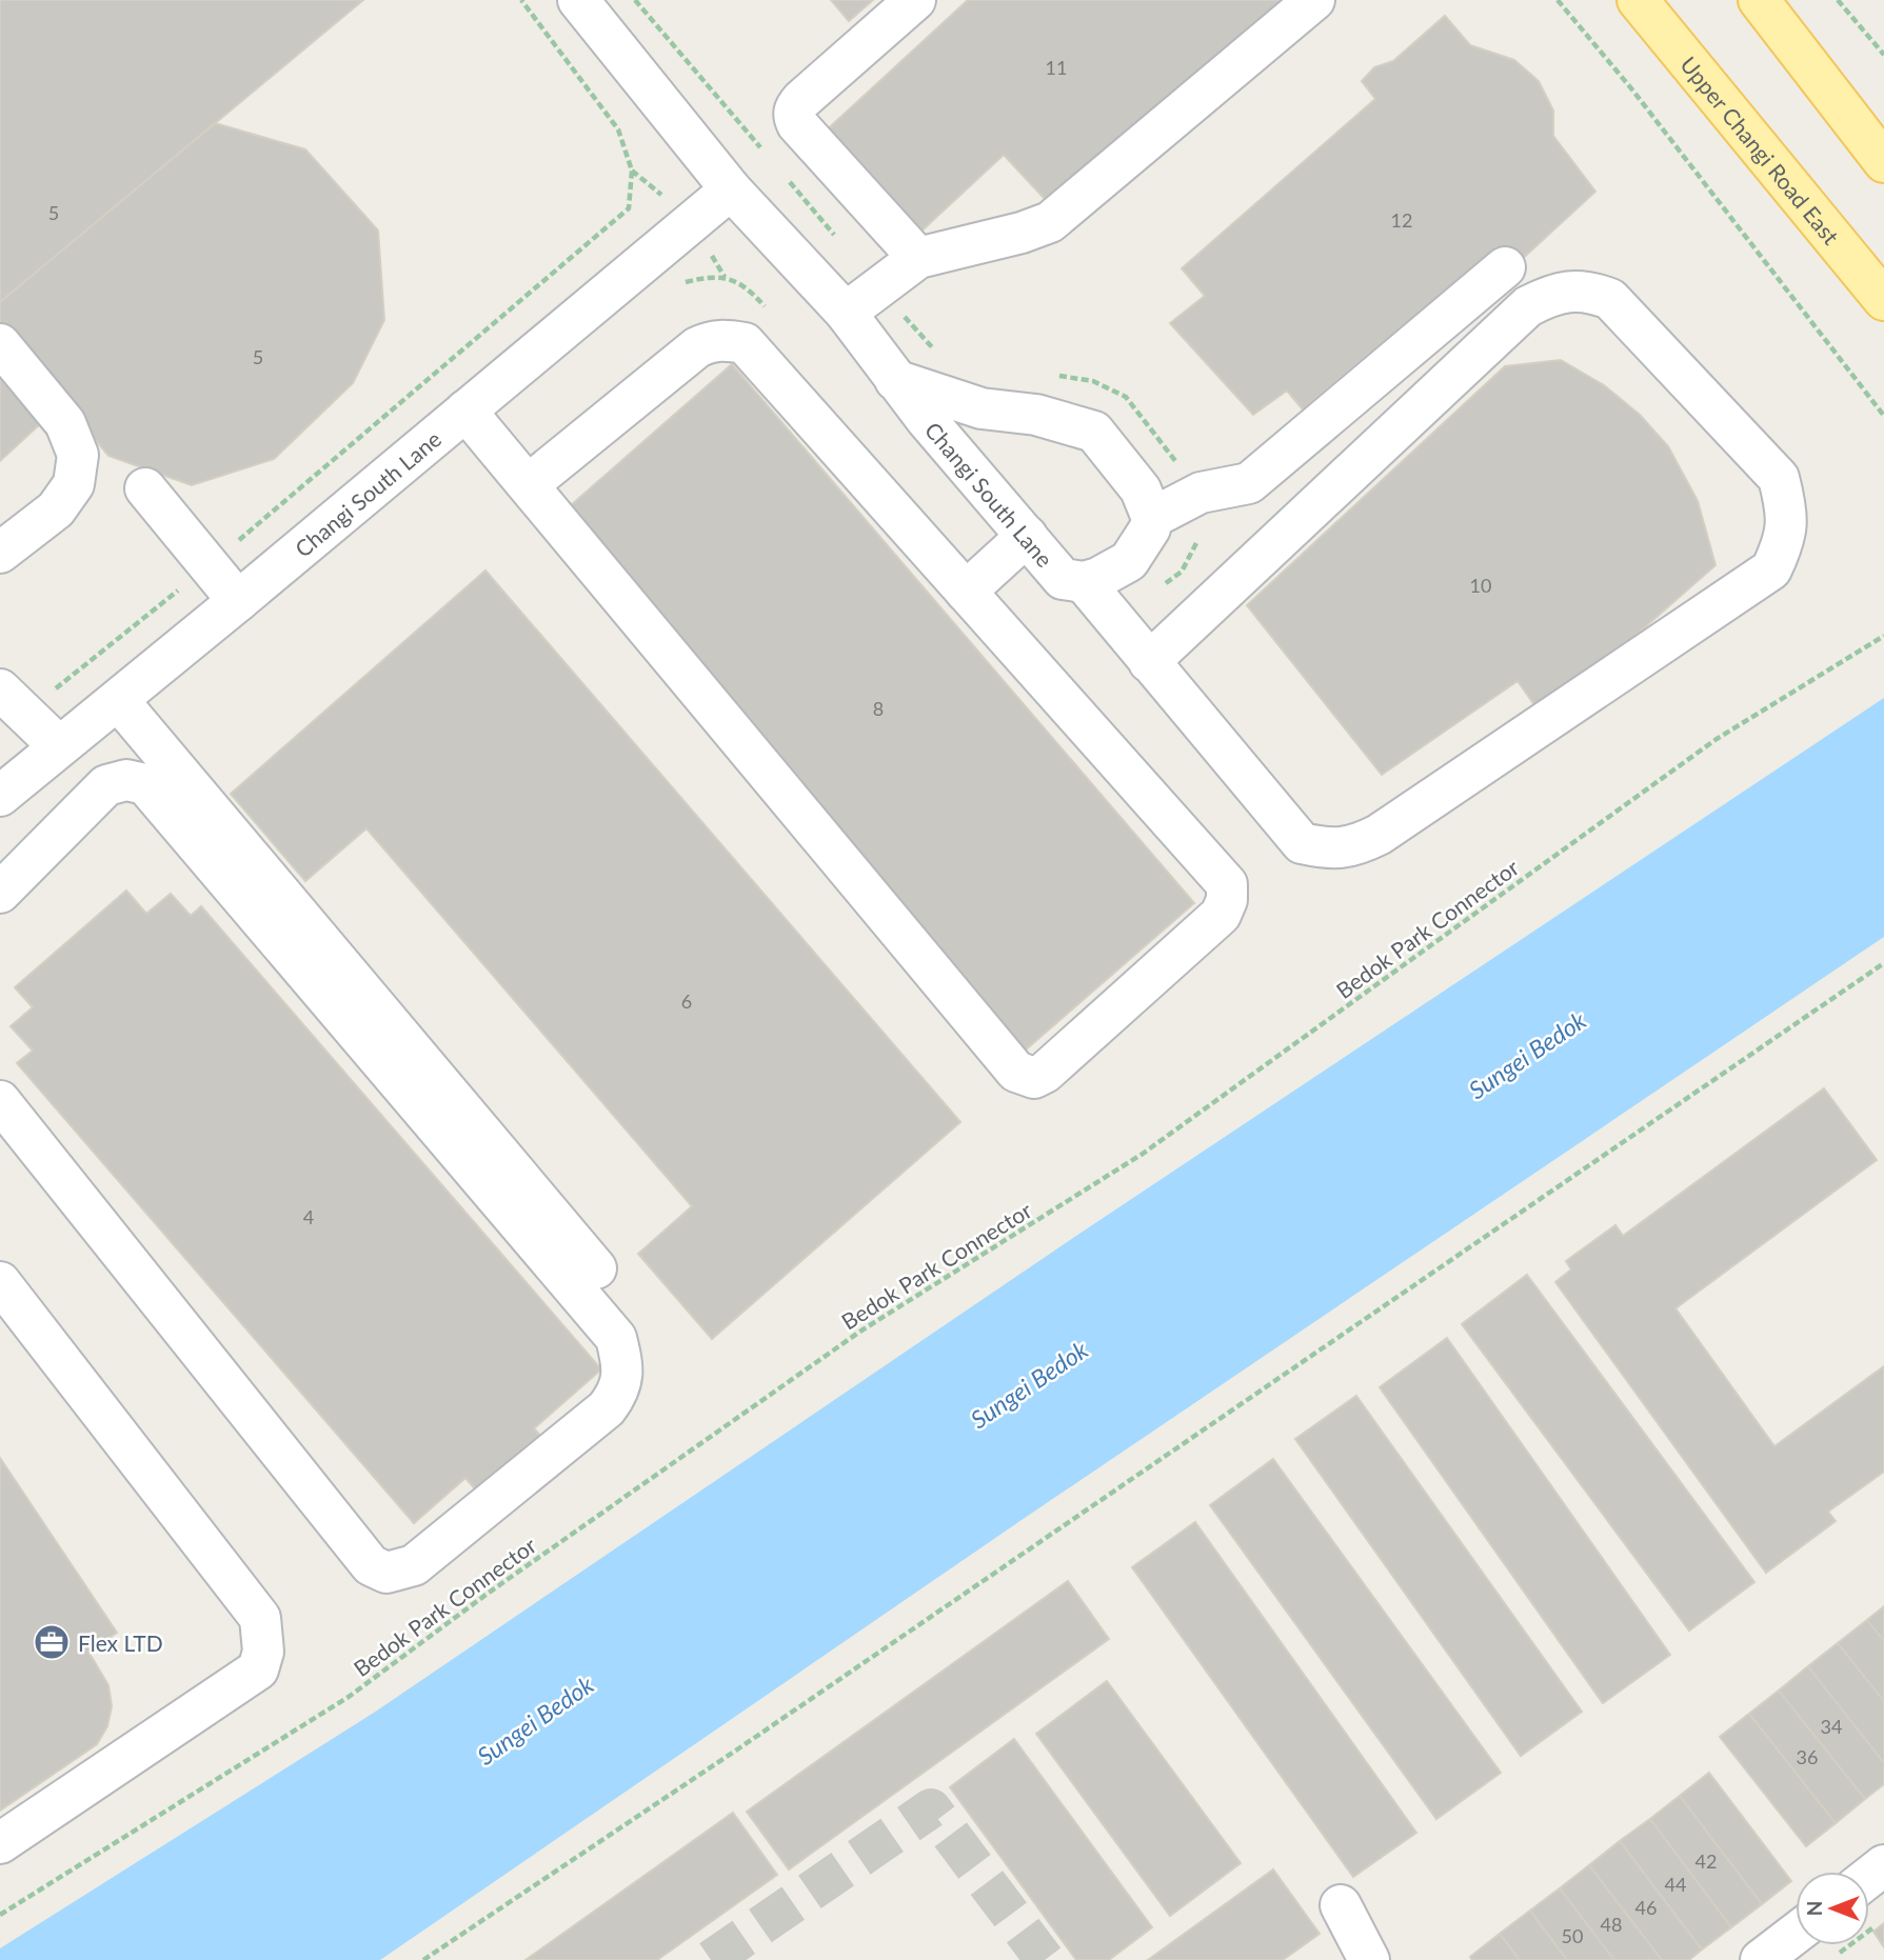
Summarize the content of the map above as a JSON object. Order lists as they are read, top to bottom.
{
  "streets": {
    "main road": ["Upper Changi Road East"],
    "street": ["Changi South Lane"],
    "path": ["Bedok Park Connector"]
  },
  "water": ["Sungei Bedok"],
  "places": {
    "office": ["Flex LTD"]
  },
  "house_numbers": [
    "11",
    "5",
    "12",
    "5",
    "10",
    "8",
    "6",
    "4",
    "34",
    "36",
    "42",
    "44",
    "46",
    "48",
    "50"
  ],
  "north": "left"
}
